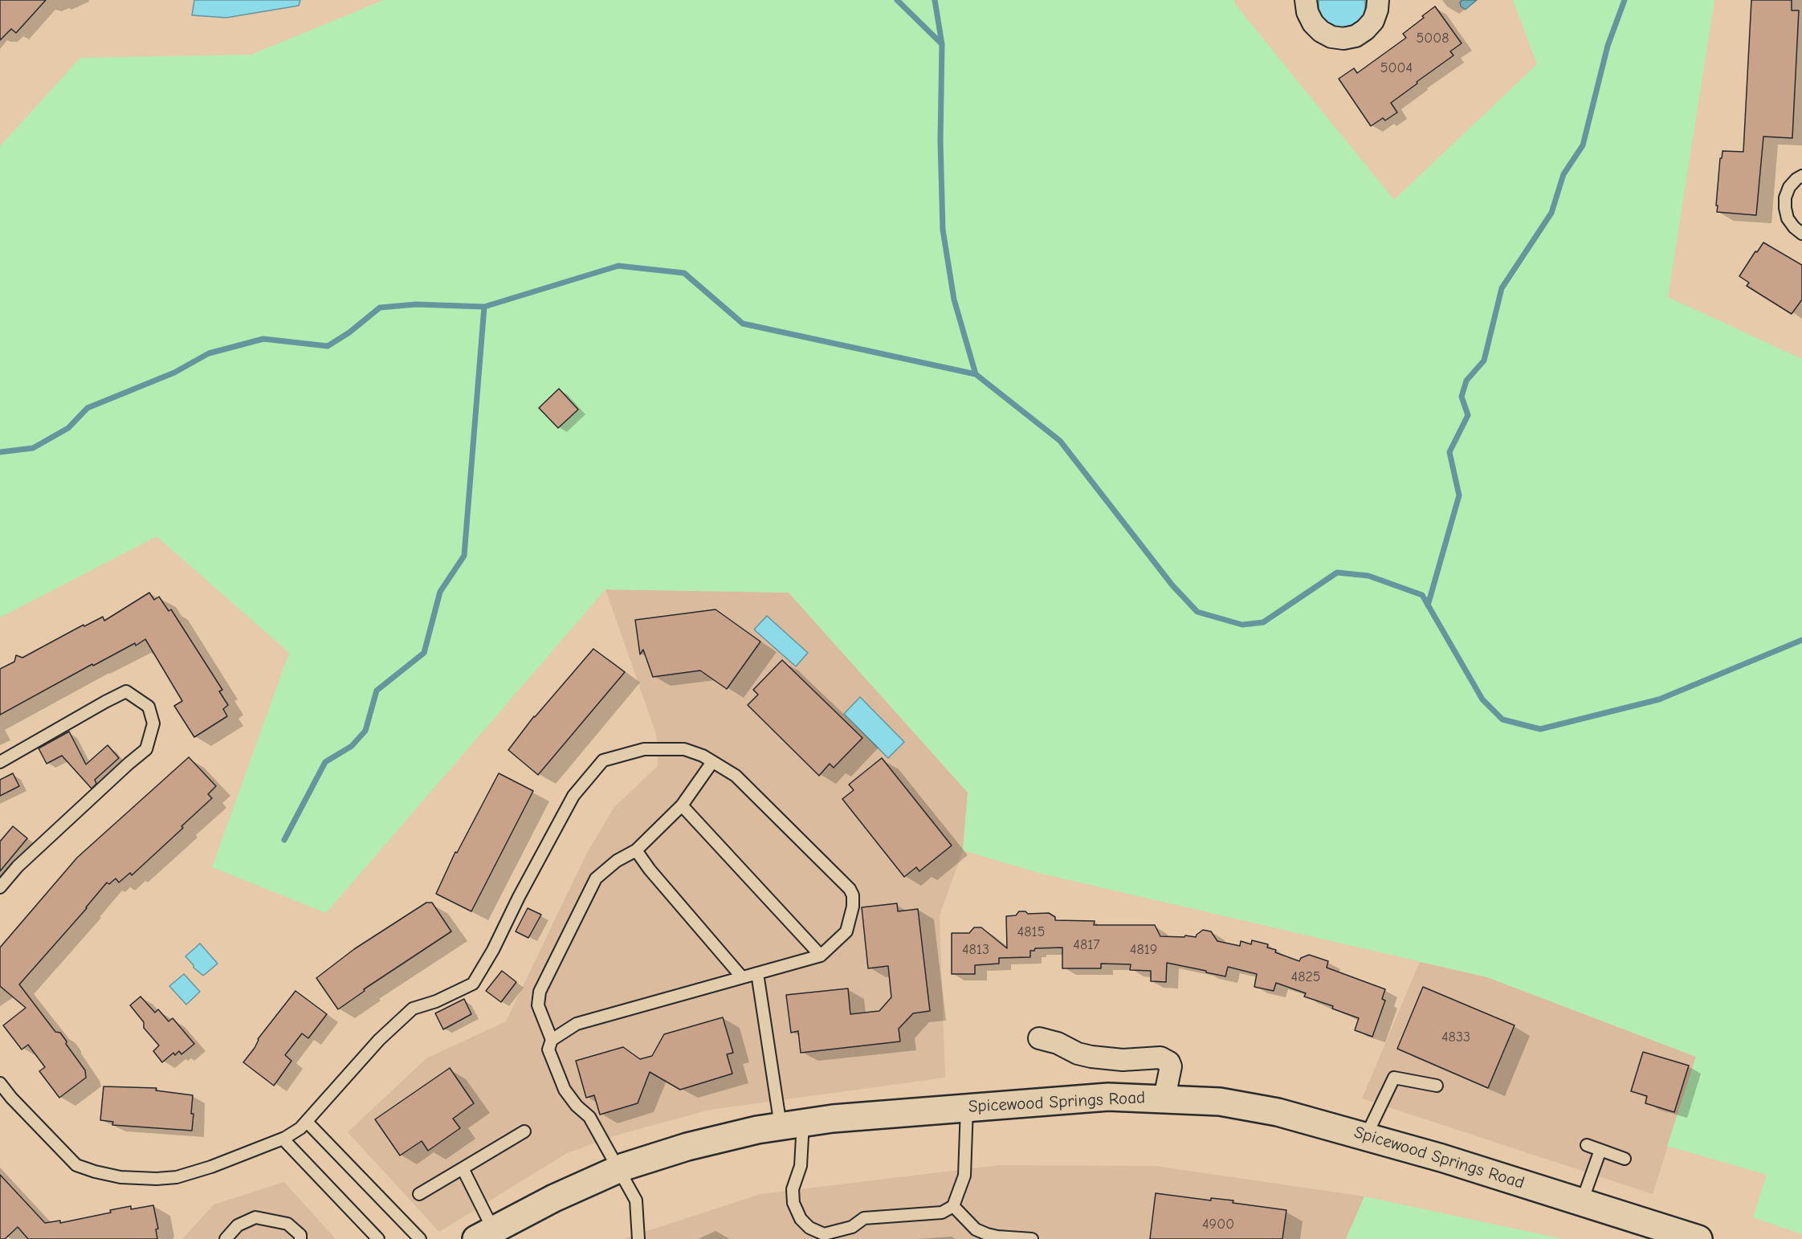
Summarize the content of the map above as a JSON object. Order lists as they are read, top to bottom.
{
  "streets": {
    "main road": ["Spicewood Springs Road"]
  },
  "house_numbers": [
    "5008",
    "5004",
    "4815",
    "4817",
    "4813",
    "4819",
    "4825",
    "4833",
    "4900"
  ]
}
